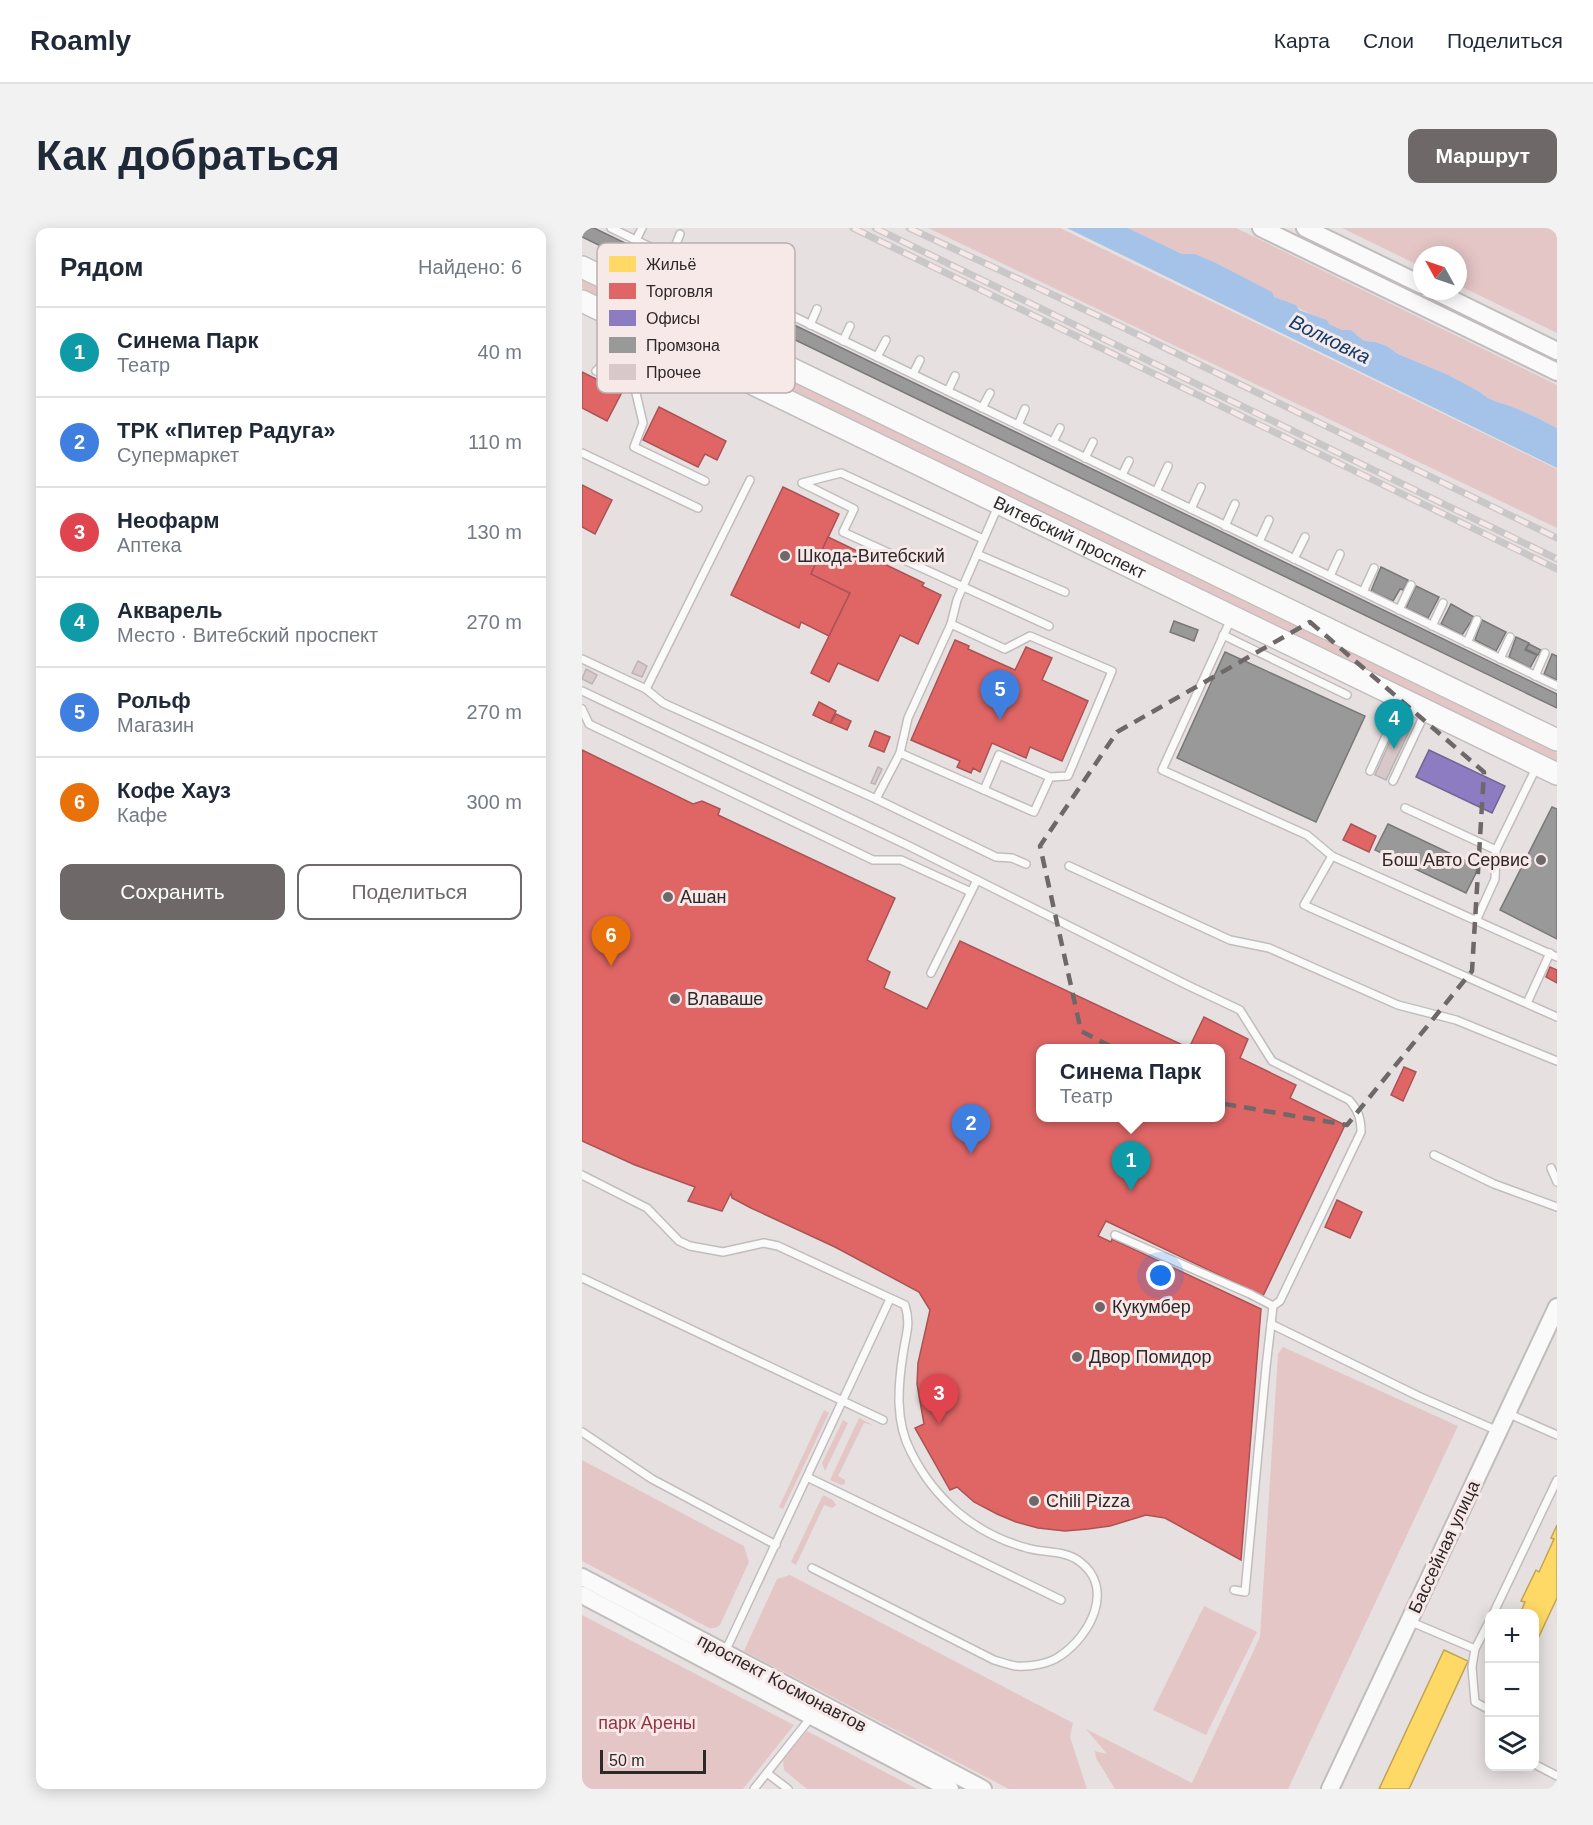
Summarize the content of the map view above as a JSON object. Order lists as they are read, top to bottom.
{
  "streets": {
    "main road": ["Витебский проспект"],
    "street": ["Бассейная улица", "проспект Космонавтов"]
  },
  "water": ["Волковка"],
  "parks": ["парк Арены"],
  "places": [
    "Шкода-Витебский",
    "Бош Авто Сервис",
    "Ашан",
    "Влаваше",
    "Кукумбер",
    "Двор Помидор",
    "Chili Pizza"
  ],
  "legend": [
    "Жильё",
    "Торговля",
    "Офисы",
    "Промзона",
    "Прочее"
  ],
  "scale_bar": "50 m",
  "north": "top left",
  "page": {
    "header": "Roamly",
    "nav": ["Карта", "Слои", "Поделиться"],
    "buttons": [
      "Маршрут",
      ["Сохранить", "Поделиться"]
    ],
    "title": "Как добраться",
    "heading": ["Рядом", "Найдено: 6"],
    "list": [
      {
        "mark": "1",
        "name": "Синема Парк",
        "note": "Театр",
        "value": "40 m"
      },
      {
        "mark": "2",
        "name": "ТРК «Питер Радуга»",
        "note": "Супермаркет",
        "value": "110 m"
      },
      {
        "mark": "3",
        "name": "Неофарм",
        "note": "Аптека",
        "value": "130 m"
      },
      {
        "mark": "4",
        "name": "Акварель",
        "note": "Место · Витебский проспект",
        "value": "270 m"
      },
      {
        "mark": "5",
        "name": "Рольф",
        "note": "Магазин",
        "value": "270 m"
      },
      {
        "mark": "6",
        "name": "Кофе Хауз",
        "note": "Кафе",
        "value": "300 m"
      }
    ],
    "pins": [
      "5",
      "4",
      "6",
      "2",
      "1",
      "3"
    ],
    "popup": ["Синема Парк", "Театр"],
    "map_buttons": ["+", "−"],
    "scale": "50 m"
  }
}
